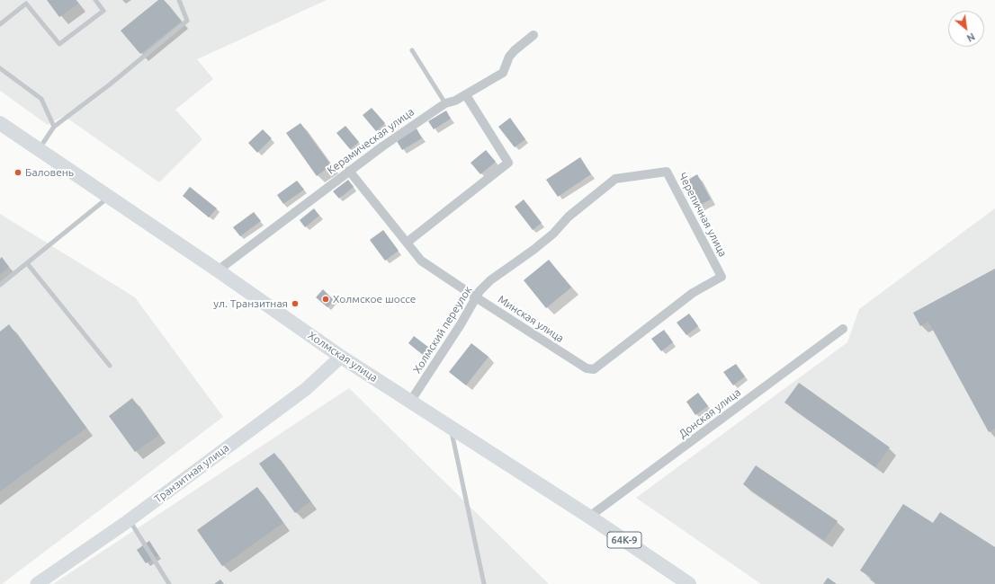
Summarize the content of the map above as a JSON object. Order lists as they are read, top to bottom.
{
  "streets": {
    "main road": ["Холмская улица", "Транзитная улица", "64К-9"],
    "street": [
      "Керамическая улица",
      "Черепичная улица",
      "Минская улица",
      "Холмский переулок",
      "Донская улица"
    ]
  },
  "crossings": [
    ["Керамическая улица", "Минская улица"],
    ["Керамическая улица", "Холмская улица"],
    ["Черепичная улица", "Минская улица"],
    ["Черепичная улица", "Холмский переулок"],
    ["Минская улица", "Холмский переулок"],
    ["Холмский переулок", "Холмская улица"],
    ["Холмская улица", "Донская улица"],
    ["Холмская улица", "Транзитная улица"]
  ],
  "places": ["Баловень", "Холмское шоссе", "ул. Транзитная"],
  "north": "bottom right"
}
